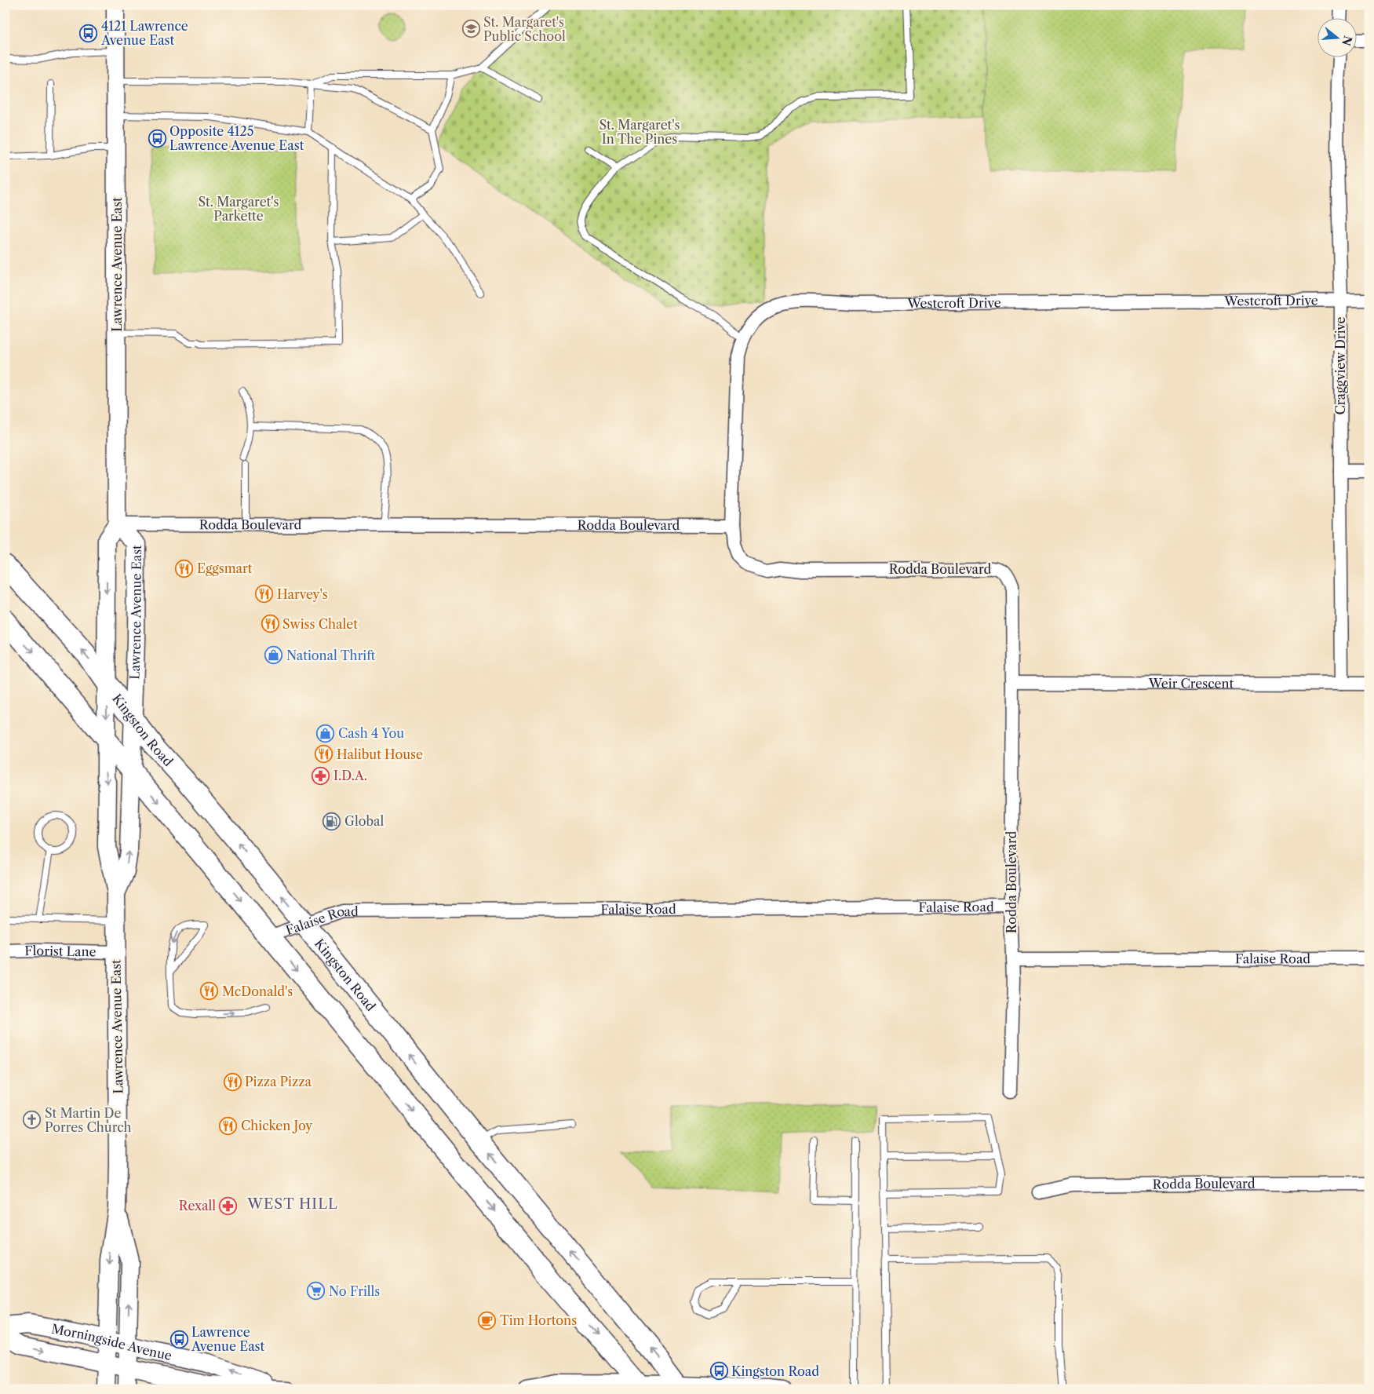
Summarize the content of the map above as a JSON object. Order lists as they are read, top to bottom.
{
  "streets": {
    "main road": ["Lawrence Avenue East", "Kingston Road", "Morningside Avenue"],
    "street": [
      "Westcroft Drive",
      "Craggview Drive",
      "Rodda Boulevard",
      "Weir Crescent",
      "Falaise Road",
      "Florist Lane"
    ]
  },
  "crossings": [
    ["Lawrence Avenue East", "Rodda Boulevard"],
    ["Lawrence Avenue East", "Kingston Road"],
    ["Lawrence Avenue East", "Florist Lane"],
    ["Lawrence Avenue East", "Morningside Avenue"],
    ["Westcroft Drive", "Craggview Drive"],
    ["Westcroft Drive", "Rodda Boulevard"],
    ["Craggview Drive", "Weir Crescent"],
    ["Rodda Boulevard", "Weir Crescent"],
    ["Rodda Boulevard", "Falaise Road"],
    ["Kingston Road", "Falaise Road"]
  ],
  "districts": ["WEST HILL"],
  "parks": ["St. Margaret's In The Pines", "St. Margaret's Parkette"],
  "places": {
    "school or university": ["St. Margaret's Public School"],
    "bus stop": [
      "4121 Lawrence Avenue East",
      "Opposite 4125 Lawrence Avenue East",
      "Lawrence Avenue East",
      "Kingston Road"
    ],
    "restaurant": [
      "Eggsmart",
      "Harvey's",
      "Swiss Chalet",
      "Halibut House",
      "McDonald's",
      "Pizza Pizza",
      "Chicken Joy"
    ],
    "shop": ["National Thrift", "Cash 4 You"],
    "pharmacy": ["I.D.A.", "Rexall"],
    "fuel station": ["Global"],
    "church": ["St Martin De Porres Church"],
    "supermarket": ["No Frills"],
    "cafe": ["Tim Hortons"]
  },
  "north": "right"
}
